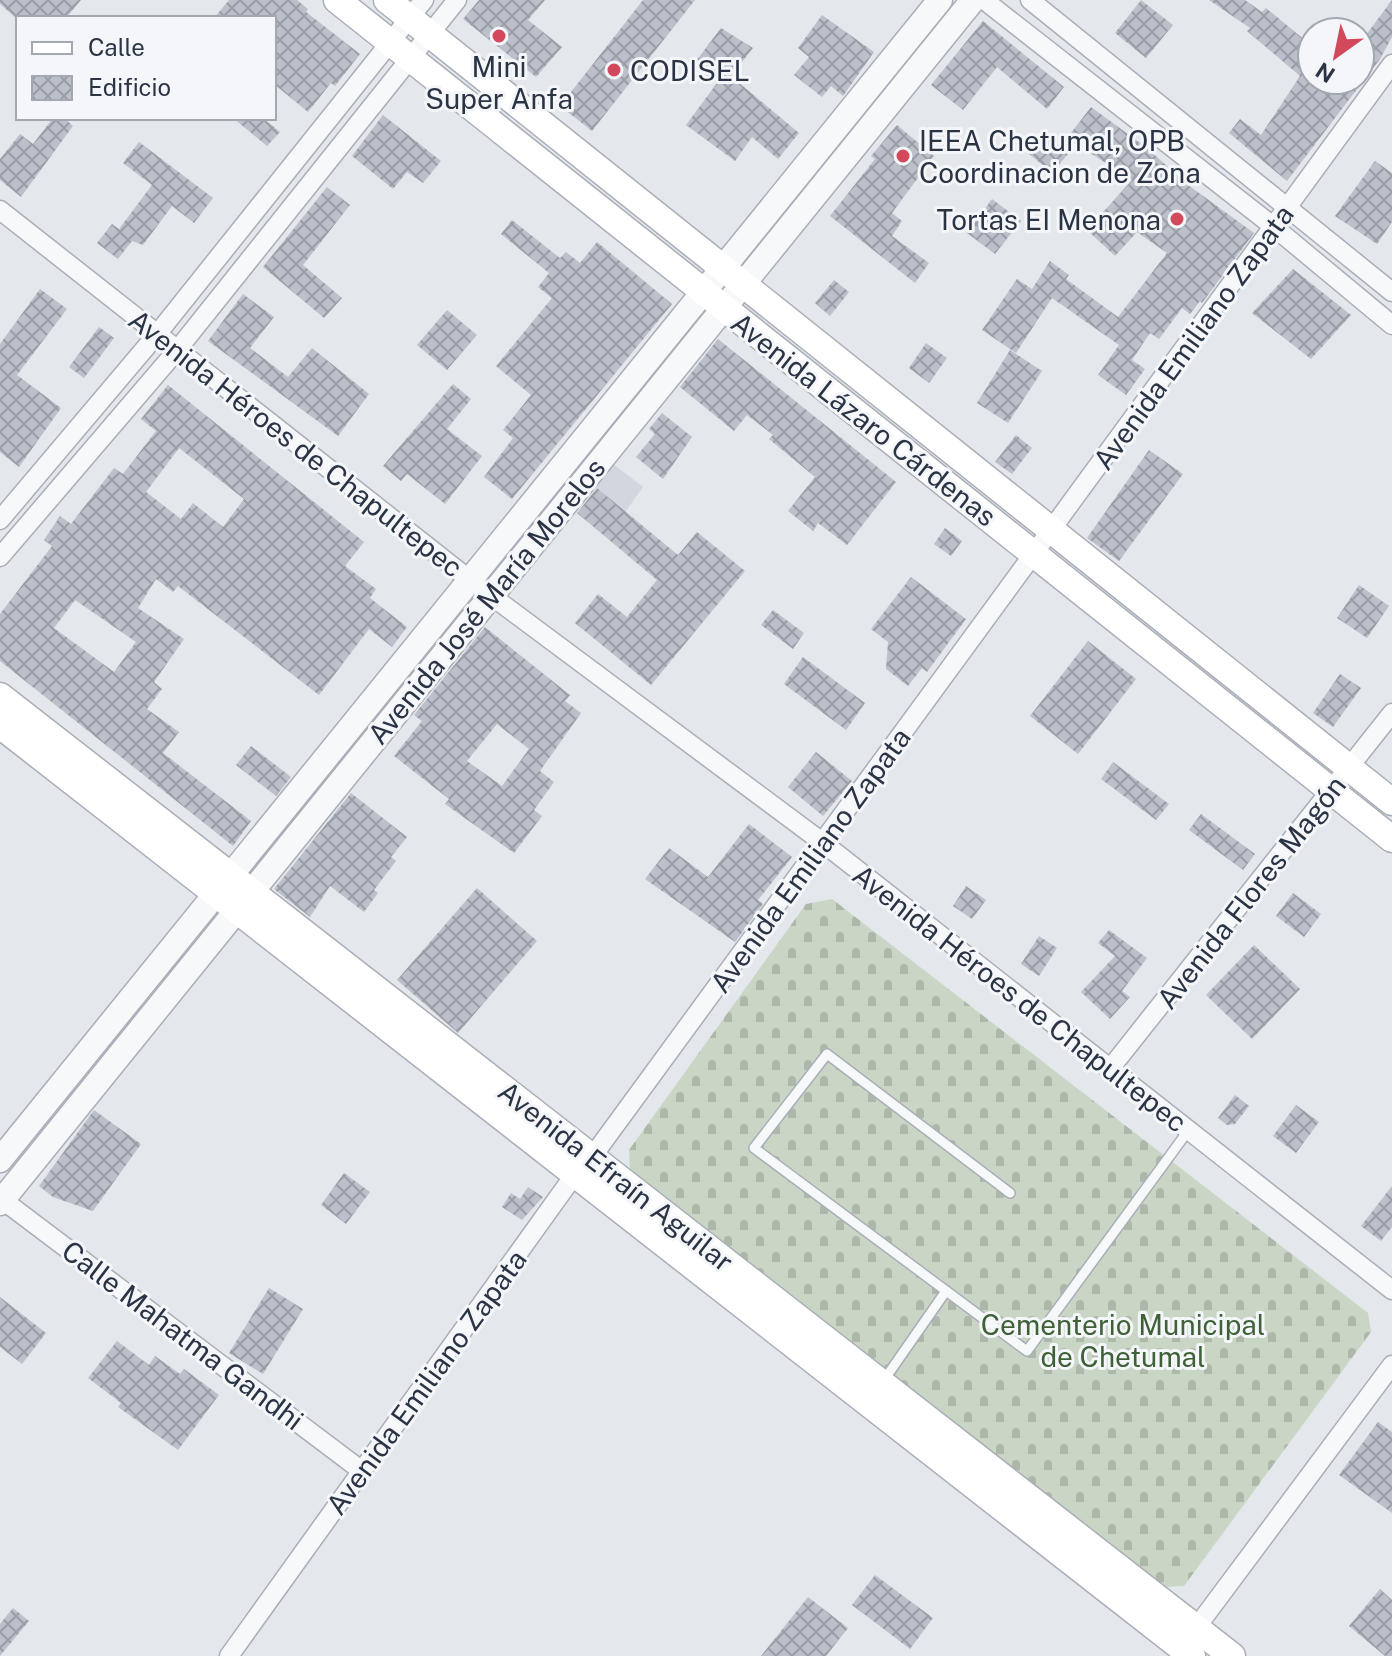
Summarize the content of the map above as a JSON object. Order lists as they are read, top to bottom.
{
  "streets": {
    "main road": ["Avenida Lázaro Cárdenas", "Avenida Efraín Aguilar"],
    "street": [
      "Avenida Emiliano Zapata",
      "Avenida Héroes de Chapultepec",
      "Avenida José María Morelos",
      "Avenida Flores Magón",
      "Calle Mahatma Gandhi"
    ]
  },
  "crossings": [
    ["Avenida Emiliano Zapata", "Avenida Lázaro Cárdenas"],
    ["Avenida Emiliano Zapata", "Avenida Héroes de Chapultepec"],
    ["Avenida Emiliano Zapata", "Avenida Efraín Aguilar"],
    ["Avenida Emiliano Zapata", "Calle Mahatma Gandhi"],
    ["Avenida Lázaro Cárdenas", "Avenida José María Morelos"],
    ["Avenida Lázaro Cárdenas", "Avenida Flores Magón"],
    ["Avenida Héroes de Chapultepec", "Avenida José María Morelos"],
    ["Avenida Héroes de Chapultepec", "Avenida Flores Magón"],
    ["Avenida José María Morelos", "Avenida Efraín Aguilar"],
    ["Avenida José María Morelos", "Calle Mahatma Gandhi"]
  ],
  "parks": ["Cementerio Municipal de Chetumal"],
  "places": [
    "Mini Super Anfa",
    "CODISEL",
    "IEEA Chetumal, OPB Coordinacion de Zona",
    "Tortas EI Menona"
  ],
  "legend": ["Calle", "Edificio"],
  "north": "bottom left"
}
